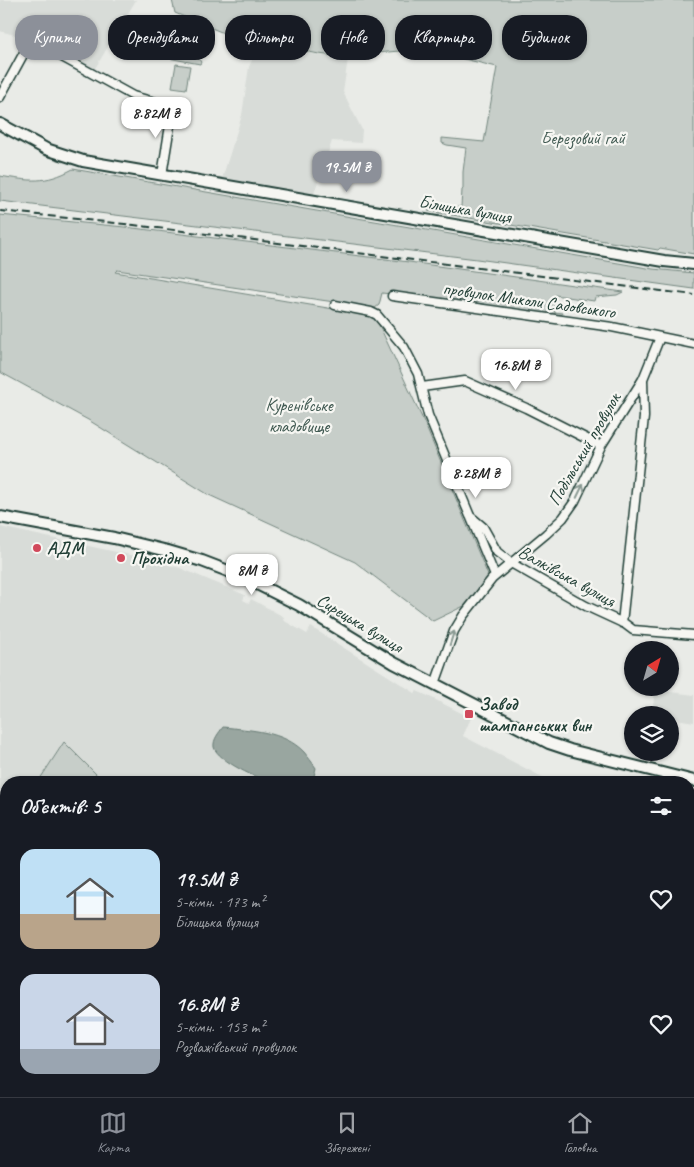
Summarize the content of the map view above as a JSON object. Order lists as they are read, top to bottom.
{
  "streets": {
    "main road": ["Білицька вулиця", "Сирецька вулиця"],
    "street": ["провулок Миколи Садовського", "Подільський провулок", "Валківська вулиця"]
  },
  "crossings": [
    ["провулок Миколи Садовського", "Подільський провулок"],
    ["Подільський провулок", "Валківська вулиця"],
    ["Подільський провулок", "Сирецька вулиця"]
  ],
  "one_way": ["Подільський провулок"],
  "parks": ["Березовий гай", "Куренівське кладовище"],
  "places": {
    "other": ["АДМ", "Прохідна"],
    "transit": ["Завод шампанських вин"]
  },
  "north": "top right",
  "page": {
    "chip": [
      "Купити",
      "Орендувати",
      "Фільтри",
      "Нове",
      "Квартира",
      "Будинок"
    ],
    "price": [
      "8.82M ₴",
      "19.5M ₴",
      "16.8M ₴",
      "8.28M ₴",
      "8M ₴"
    ],
    "heading": "Об’єктів: 5",
    "list": [
      {
        "name": "19.5M ₴",
        "note": "5-кімн. · 173 m² · Білицька вулиця"
      },
      {
        "name": "16.8M ₴",
        "note": "5-кімн. · 153 m² · Розважівський провулок"
      }
    ],
    "tabs": ["Карта", "Збережені", "Головна"]
  }
}
